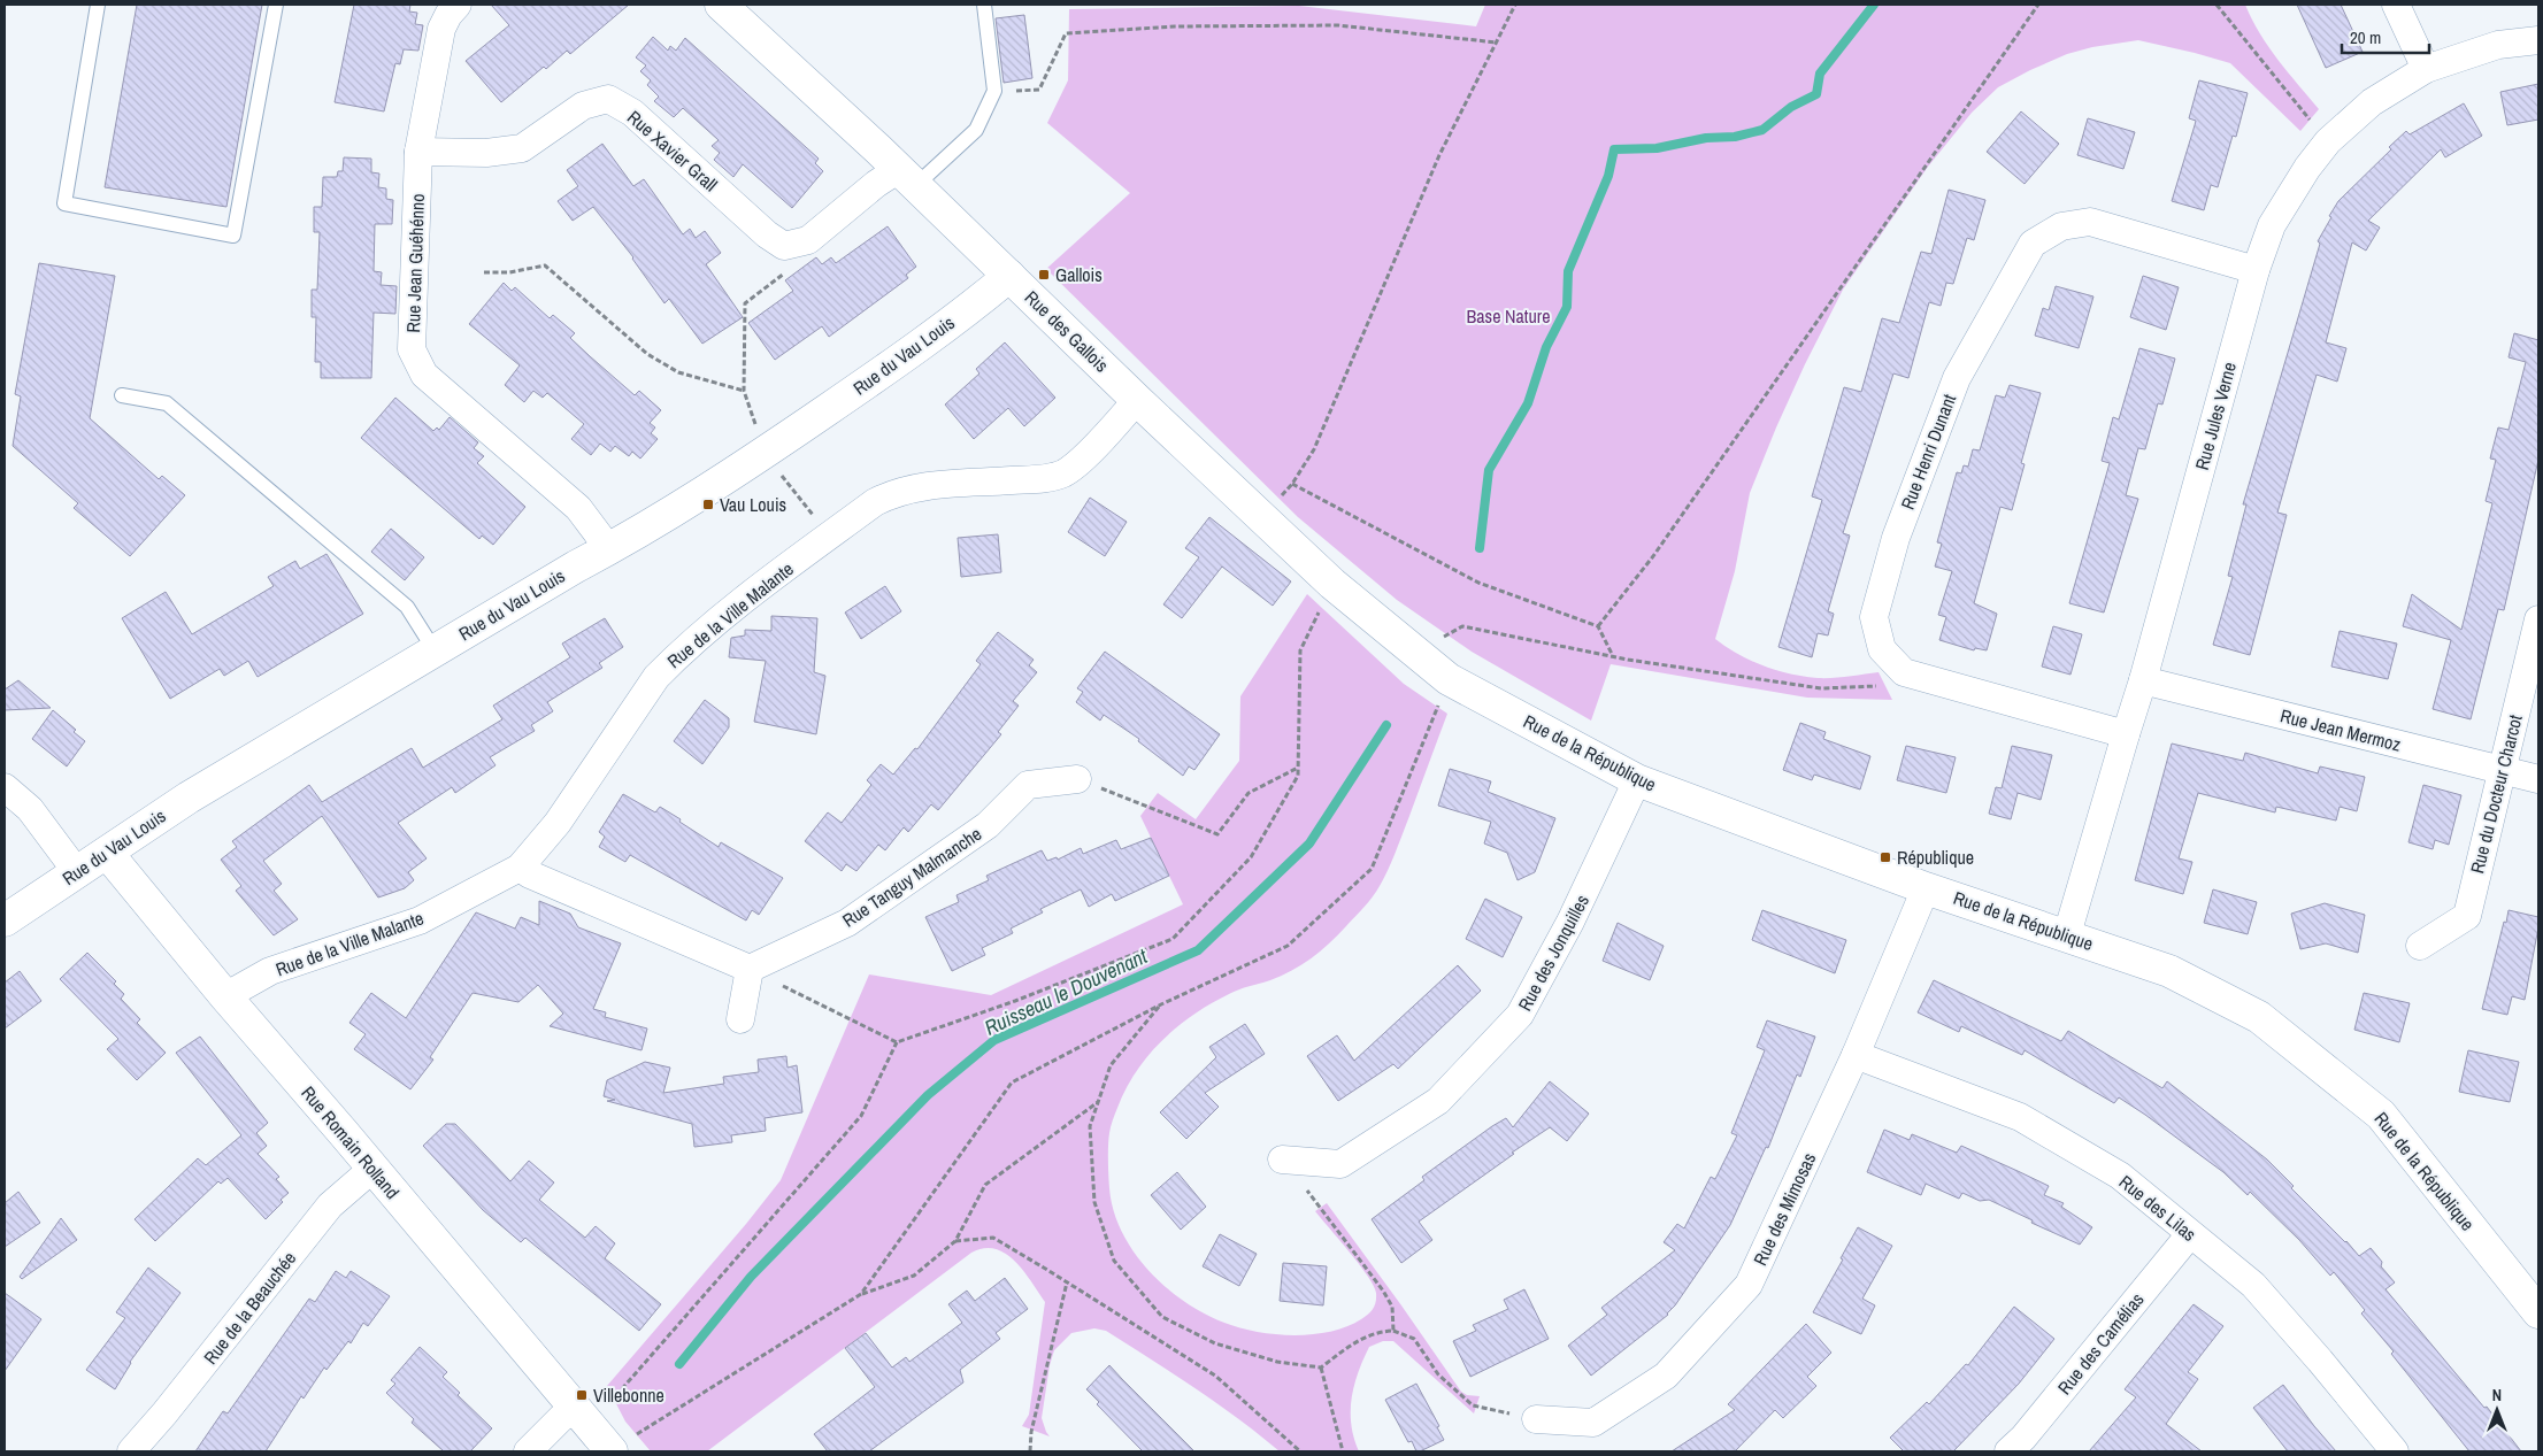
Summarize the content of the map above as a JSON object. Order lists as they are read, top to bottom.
{
  "streets": {
    "main road": [
      "Rue des Gallois",
      "Rue du Vau Louis",
      "Rue de la République",
      "Rue Romain Rolland"
    ],
    "street": [
      "Rue Xavier Grall",
      "Rue Jean Guéhénno",
      "Rue Jules Verne",
      "Rue Henri Dunant",
      "Rue de la Ville Malante",
      "Rue Jean Mermoz",
      "Rue du Docteur Charcot",
      "Rue Tanguy Malmanche",
      "Rue des Jonquilles",
      "Rue des Lilas",
      "Rue des Mimosas",
      "Rue de la Beauchée",
      "Rue des Camélias"
    ]
  },
  "crossings": [
    ["Rue Xavier Grall", "Rue Jean Guéhénno"],
    ["Rue Jean Guéhénno", "Rue du Vau Louis"],
    ["Rue des Gallois", "Rue du Vau Louis"],
    ["Rue des Gallois", "Rue de la Ville Malante"],
    ["Rue des Gallois", "Rue de la République"],
    ["Rue du Vau Louis", "Rue Romain Rolland"],
    ["Rue Jules Verne", "Rue Henri Dunant"],
    ["Rue Jules Verne", "Rue Jean Mermoz"],
    ["Rue Jules Verne", "Rue de la République"],
    ["Rue de la Ville Malante", "Rue Romain Rolland"],
    ["Rue Jean Mermoz", "Rue du Docteur Charcot"],
    ["Rue de la République", "Rue des Jonquilles"],
    ["Rue de la République", "Rue des Mimosas"],
    ["Rue Romain Rolland", "Rue de la Beauchée"],
    ["Rue des Lilas", "Rue des Mimosas"],
    ["Rue des Lilas", "Rue des Camélias"]
  ],
  "water": ["Ruisseau le Douvenant"],
  "parks": ["Base Nature"],
  "places": {
    "transit": [
      "Gallois",
      "Vau Louis",
      "République",
      "Villebonne"
    ]
  },
  "scale_bar": "20 m",
  "north": "top"
}
